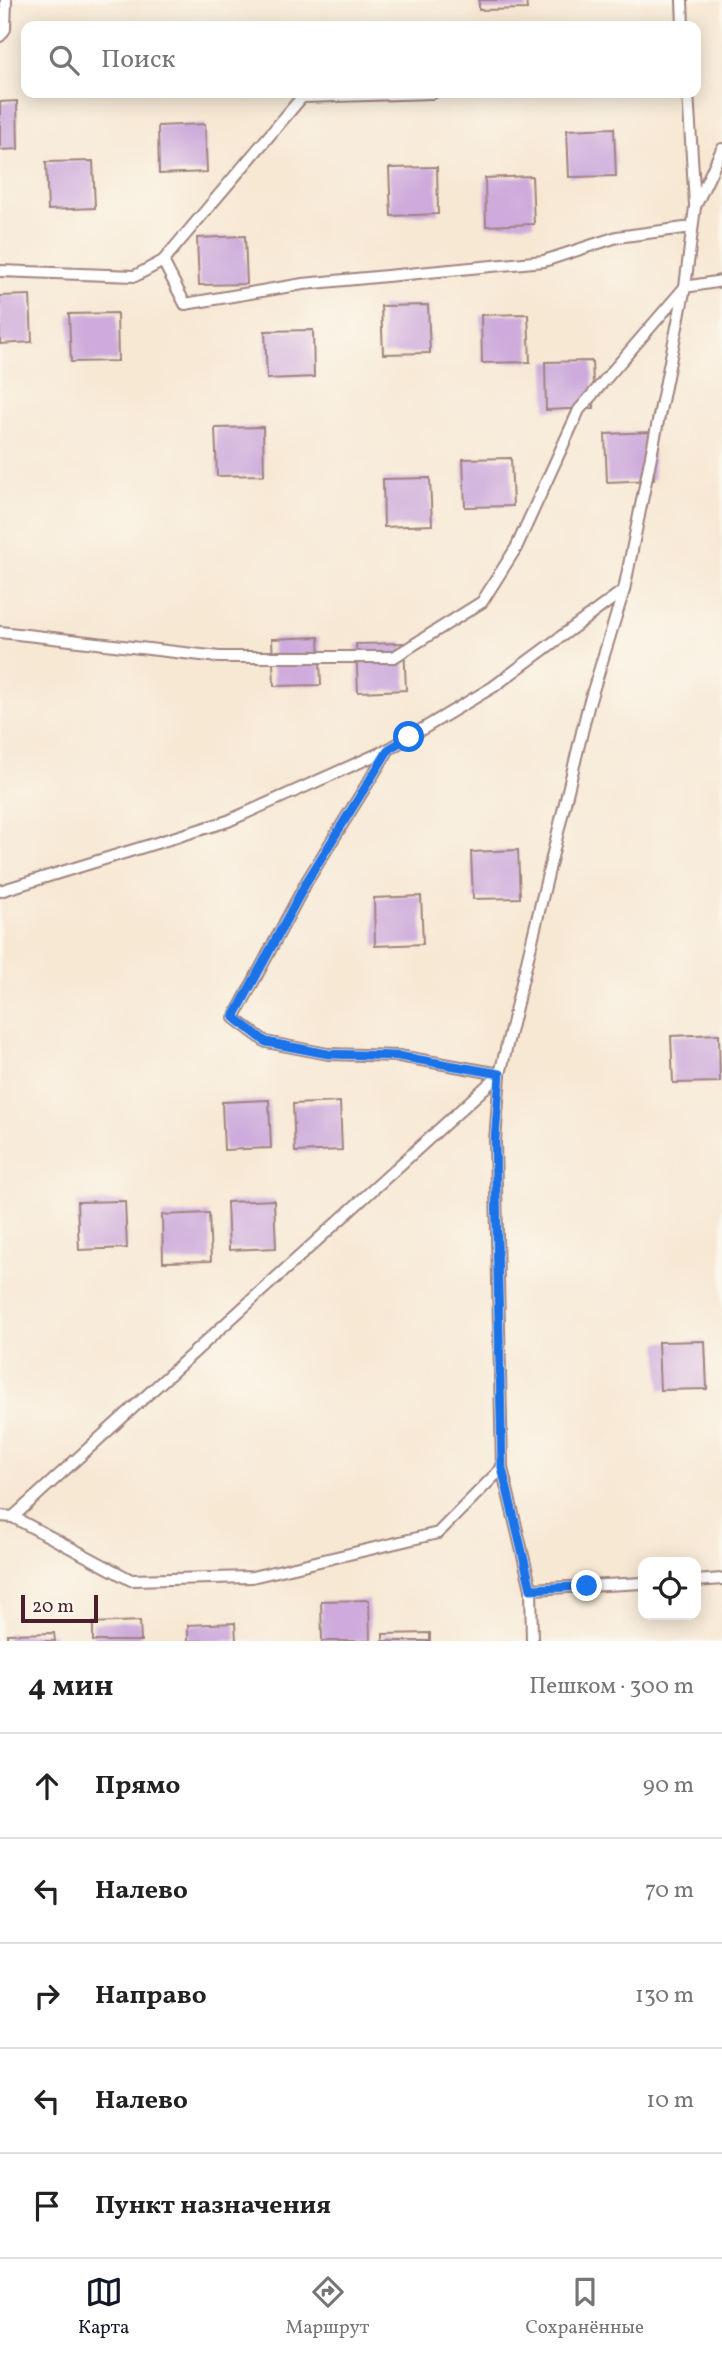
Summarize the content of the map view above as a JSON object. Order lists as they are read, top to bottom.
{
  "scale_bar": "20 m",
  "page": {
    "search": "Поиск",
    "scale": "20 m",
    "heading": ["4 мин", "Пешком · 300 m"],
    "list": [
      ["Прямо", "90 m"],
      ["Налево", "70 m"],
      ["Направо", "130 m"],
      ["Налево", "10 m"],
      "Пункт назначения"
    ],
    "nav": ["Карта", "Маршрут", "Сохранённые"]
  }
}
